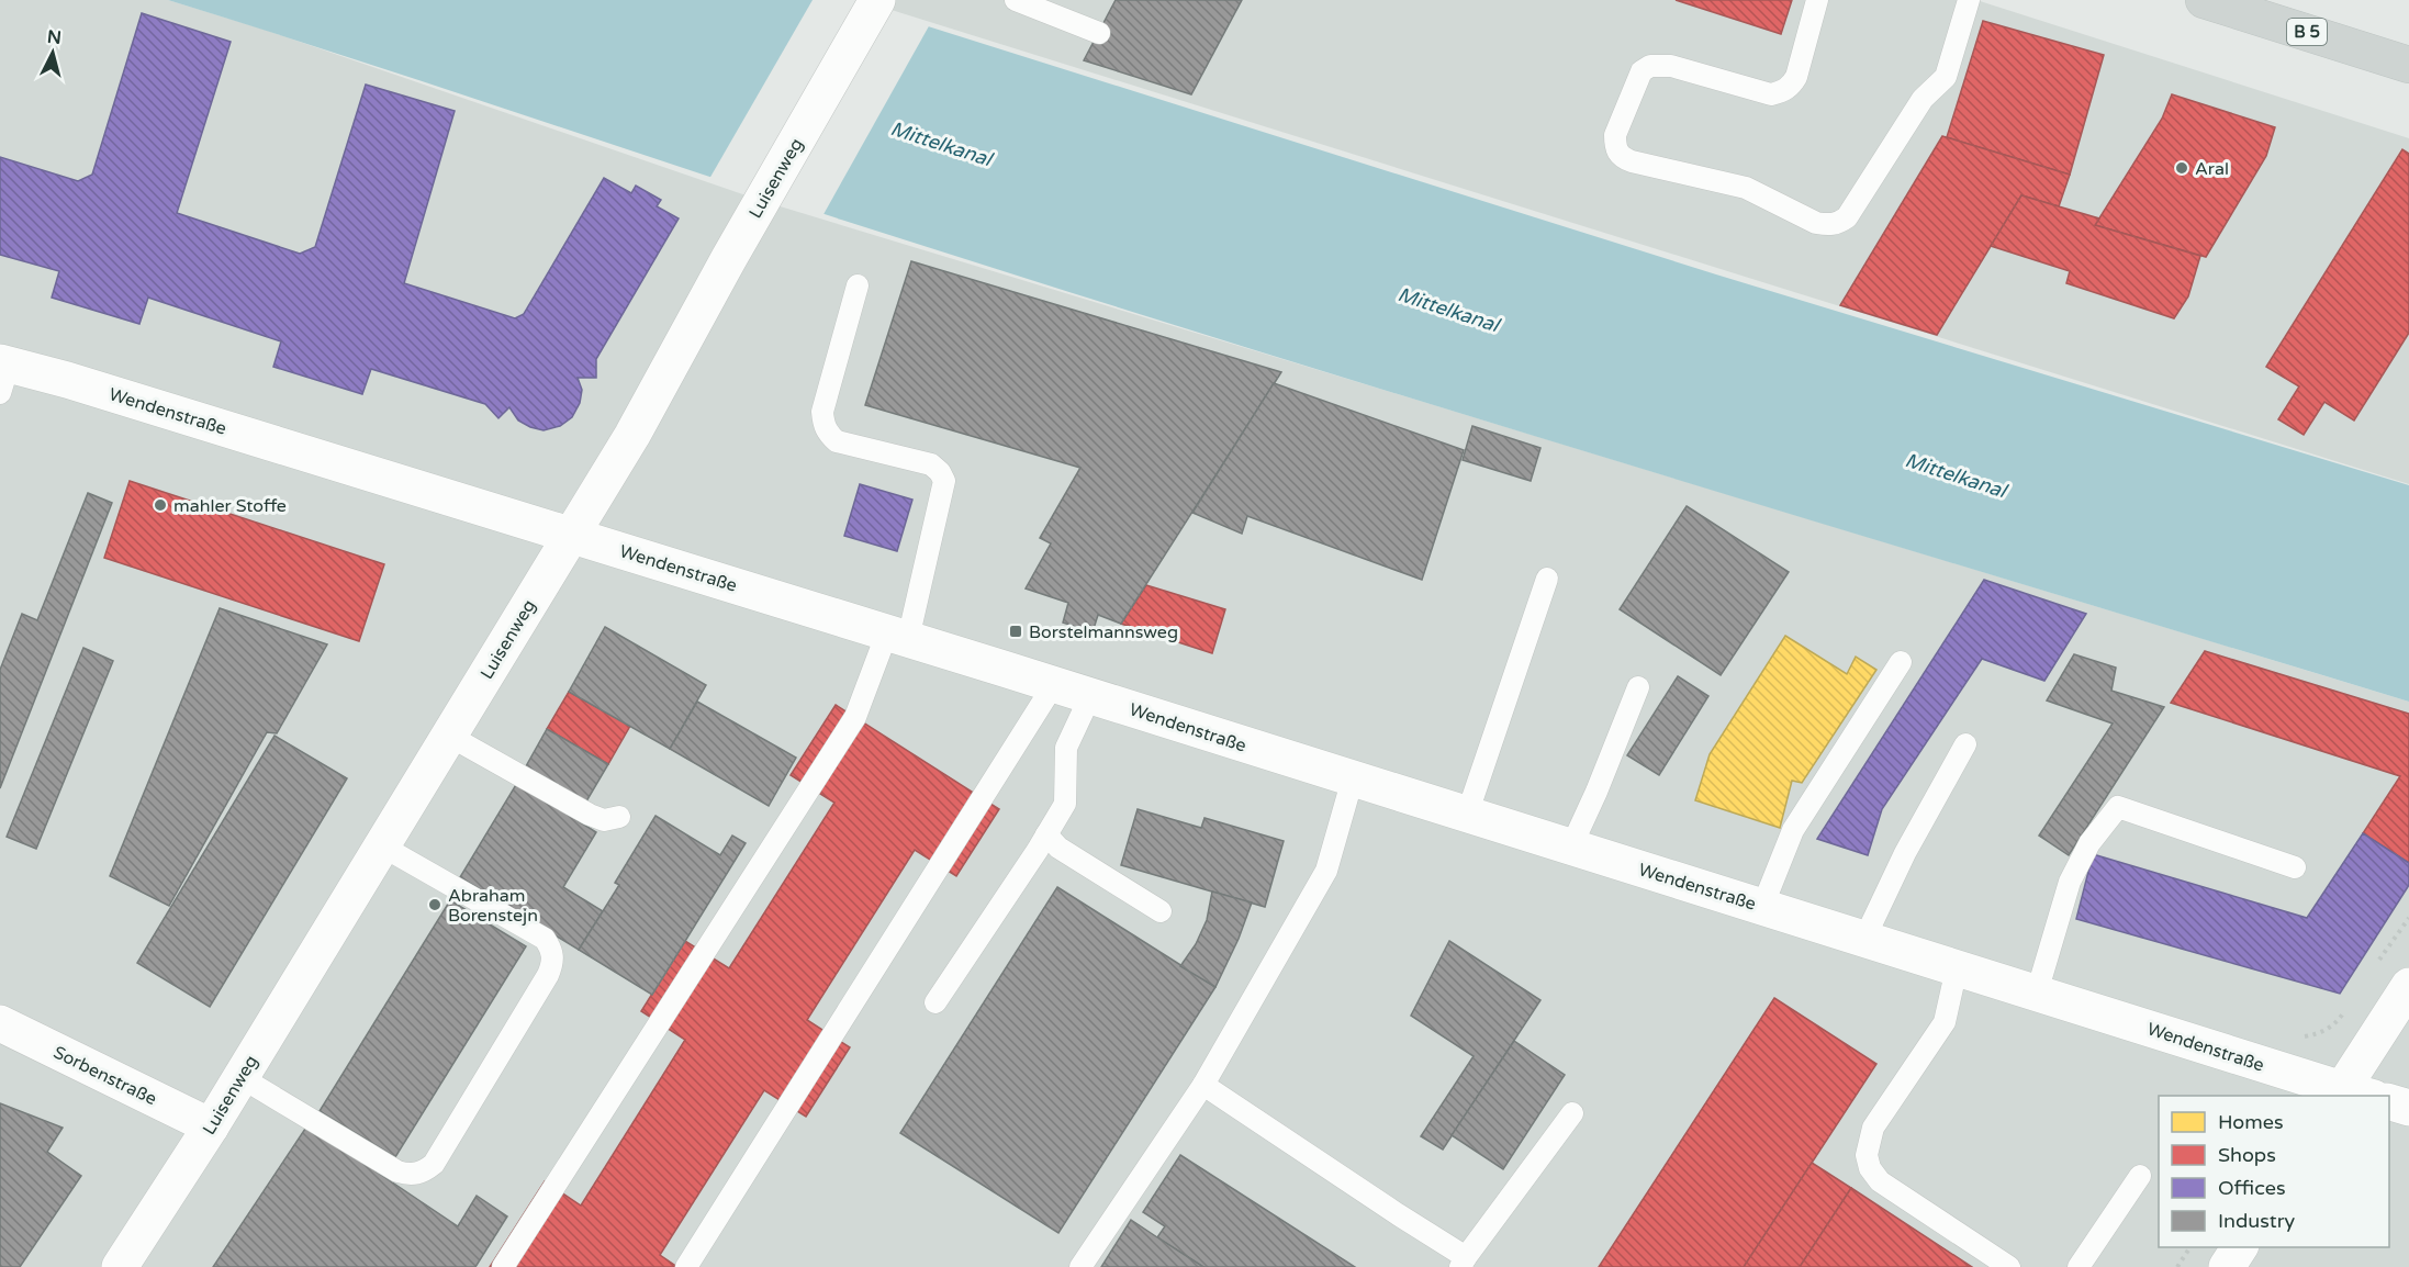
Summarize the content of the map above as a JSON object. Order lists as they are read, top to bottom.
{
  "streets": {
    "main road": ["B 5"],
    "street": ["Luisenweg", "Wendenstraße", "Sorbenstraße"]
  },
  "crossings": [
    ["Luisenweg", "Wendenstraße"],
    ["Luisenweg", "Sorbenstraße"]
  ],
  "water": ["Mittelkanal"],
  "places": {
    "other": ["Aral", "mahler Stoffe", "Abraham Borenstejn"],
    "transit": ["Borstelmannsweg"]
  },
  "legend": [
    "Homes",
    "Shops",
    "Offices",
    "Industry"
  ],
  "north": "top"
}
